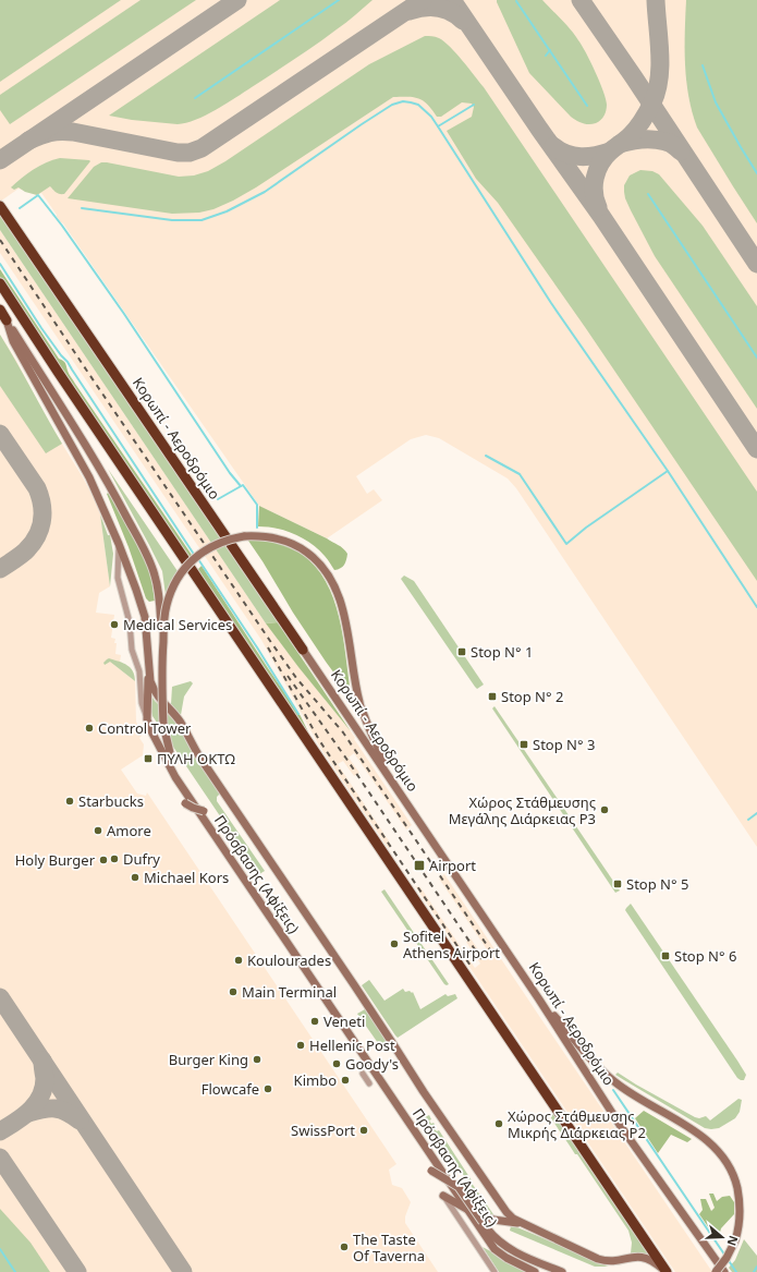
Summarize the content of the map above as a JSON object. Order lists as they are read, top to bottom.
{
  "streets": {
    "highway": ["Κορωπί - Αεροδρόμιο"],
    "street": ["Πρόσβασης (Αφίξεις)"]
  },
  "places": {
    "other": [
      "Medical Services",
      "Control Tower",
      "Starbucks",
      "Χώρος Στάθμευσης Μεγάλης Διάρκειας P3",
      "Amore",
      "Dufry",
      "Holy Burger",
      "Michael Kors",
      "Sofitel Athens Airport",
      "Koulourades",
      "Main Terminal",
      "Veneti",
      "Hellenic Post",
      "Burger King",
      "Goody's",
      "Kimbo",
      "Flowcafe",
      "Χώρος Στάθμευσης Μικρής Διάρκειας P2",
      "SwissPort",
      "The Taste Of Taverna"
    ],
    "transit": [
      "Stop N° 1",
      "Stop N° 2",
      "Stop N° 3",
      "ΠΥΛΗ ΟΚΤΩ",
      "Airport",
      "Stop N° 5",
      "Stop N° 6"
    ]
  },
  "north": "right"
}
